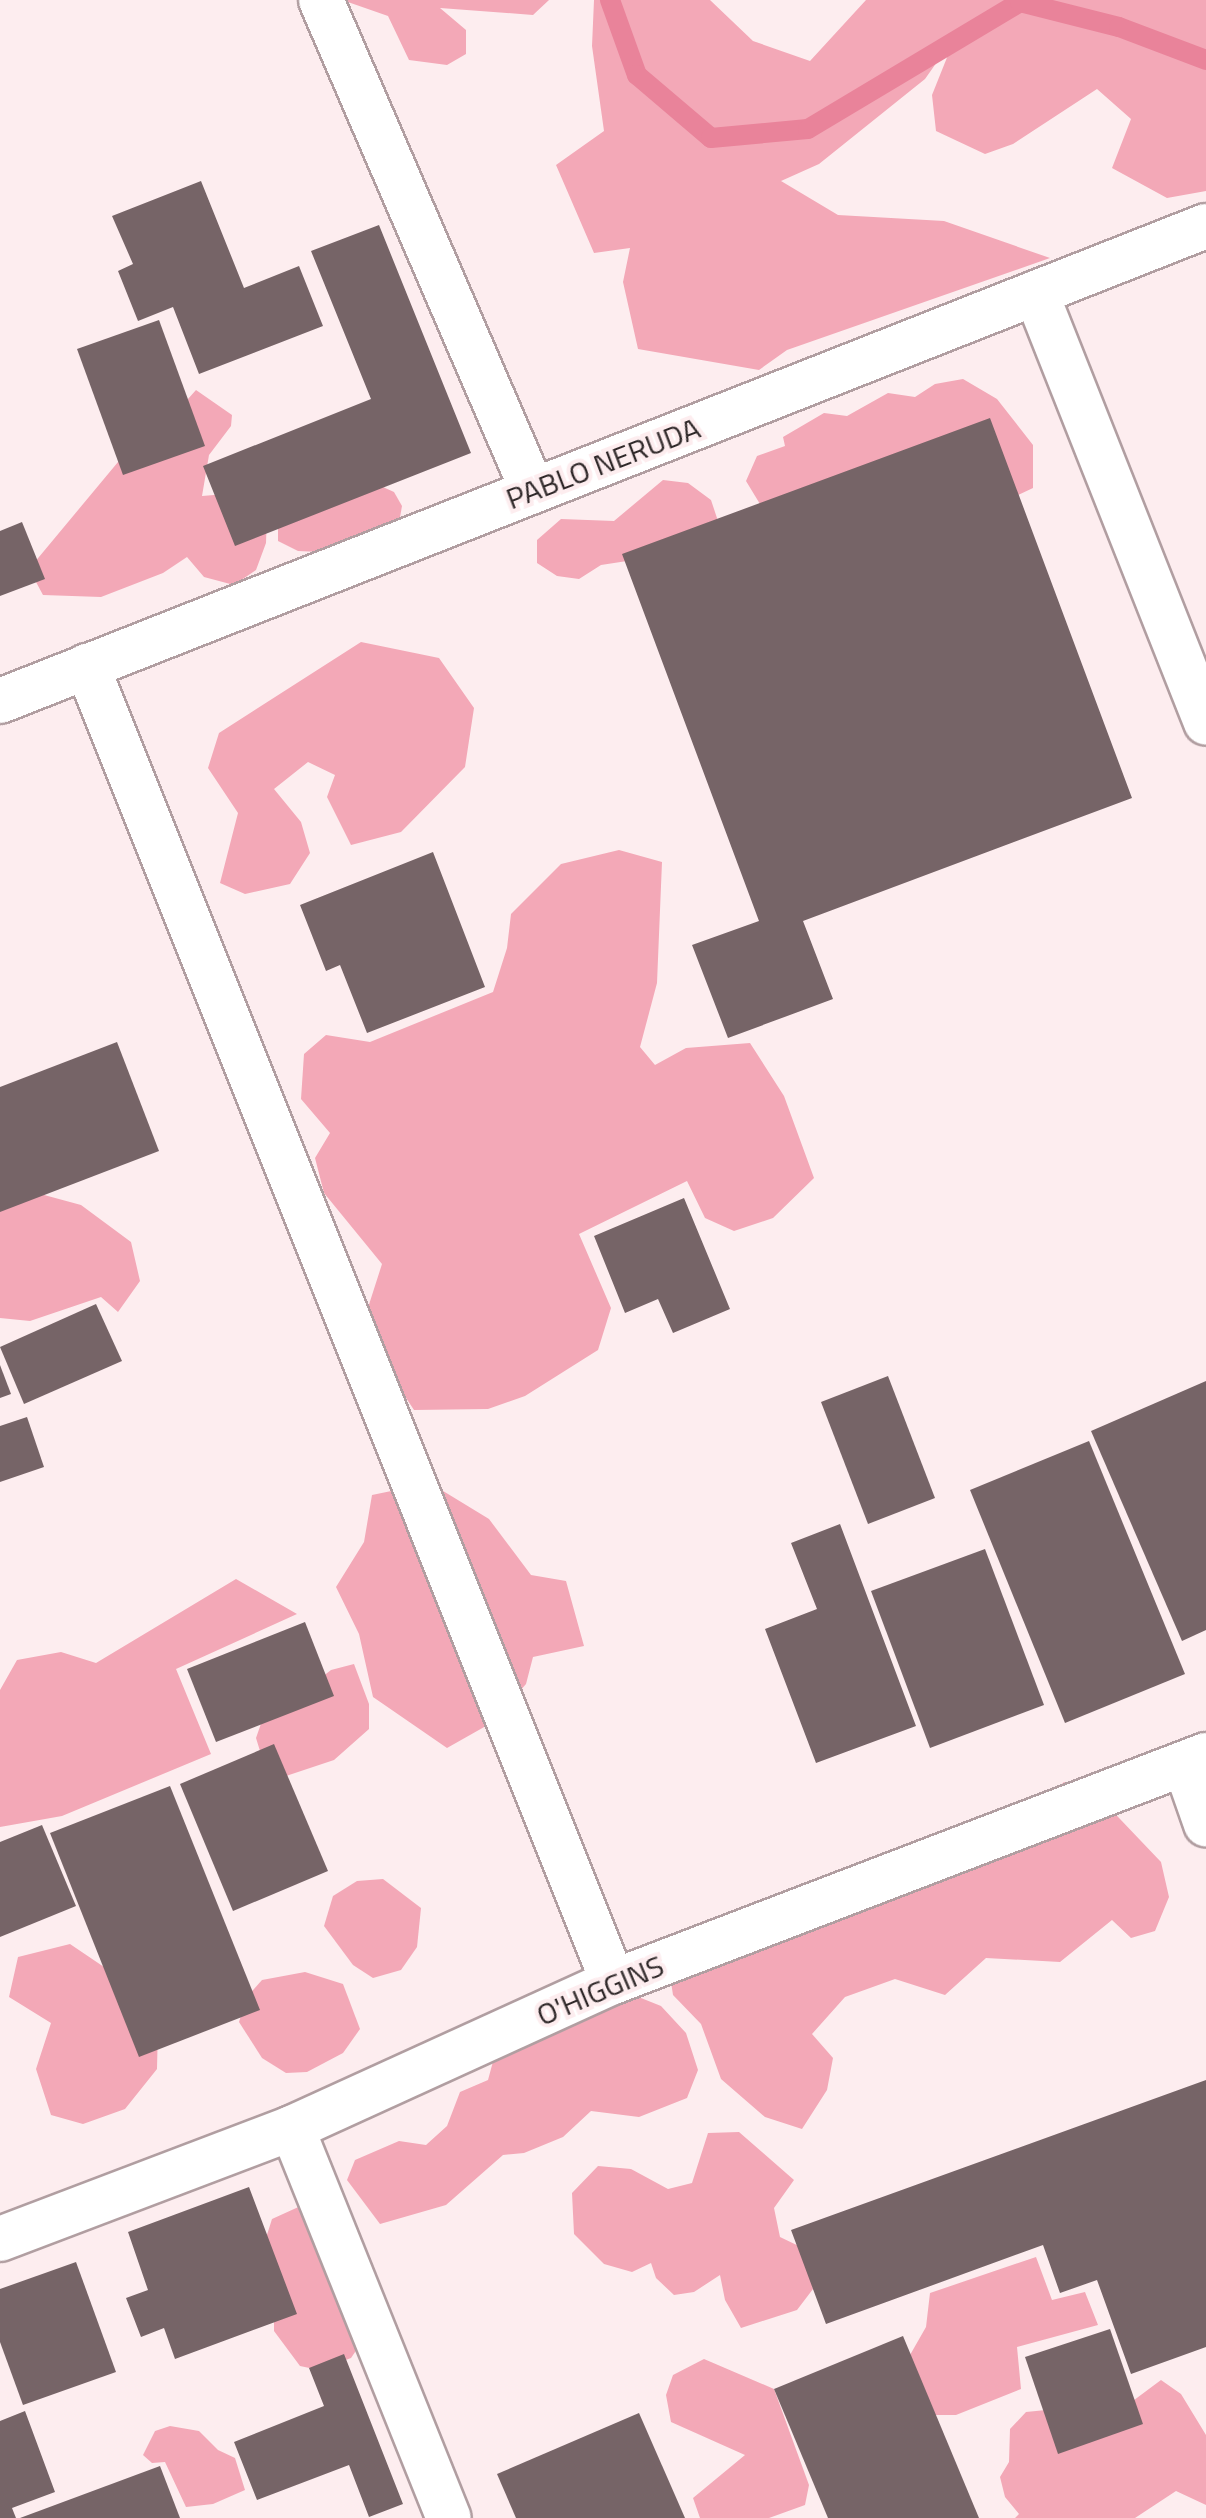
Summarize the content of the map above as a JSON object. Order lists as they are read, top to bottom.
{
  "streets": {
    "street": ["PABLO NERUDA", "O'HIGGINS"]
  }
}
